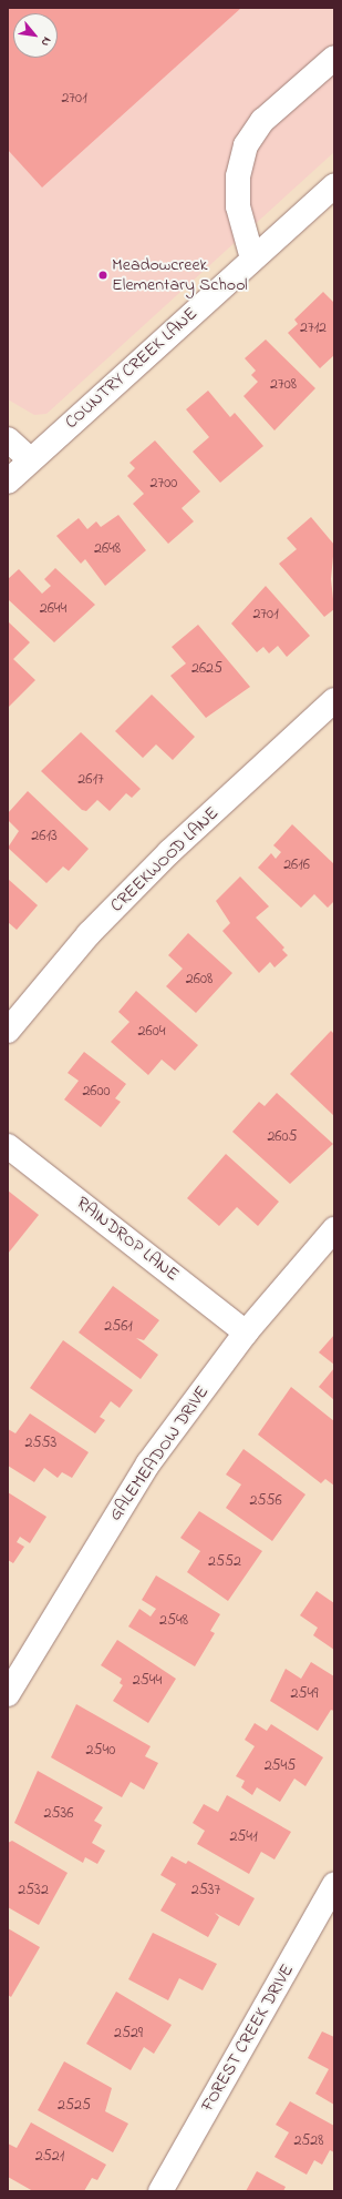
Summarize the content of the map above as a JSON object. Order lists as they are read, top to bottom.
{
  "streets": {
    "street": [
      "COUNTRY CREEK LANE",
      "CREEKWOOD LANE",
      "RAINDROP LANE",
      "GALEMEADOW DRIVE",
      "FOREST CREEK DRIVE"
    ]
  },
  "crossings": [
    ["RAINDROP LANE", "GALEMEADOW DRIVE"]
  ],
  "places": ["Meadowcreek Elementary School"],
  "house_numbers": [
    "2701",
    "2712",
    "2708",
    "2700",
    "2648",
    "2644",
    "2701",
    "2625",
    "2617",
    "2613",
    "2616",
    "2608",
    "2604",
    "2600",
    "2605",
    "2561",
    "2553",
    "2556",
    "2552",
    "2548",
    "2544",
    "2549",
    "2540",
    "2545",
    "2536",
    "2541",
    "2532",
    "2537",
    "2529",
    "2525",
    "2528",
    "2521"
  ],
  "north": "bottom right"
}
